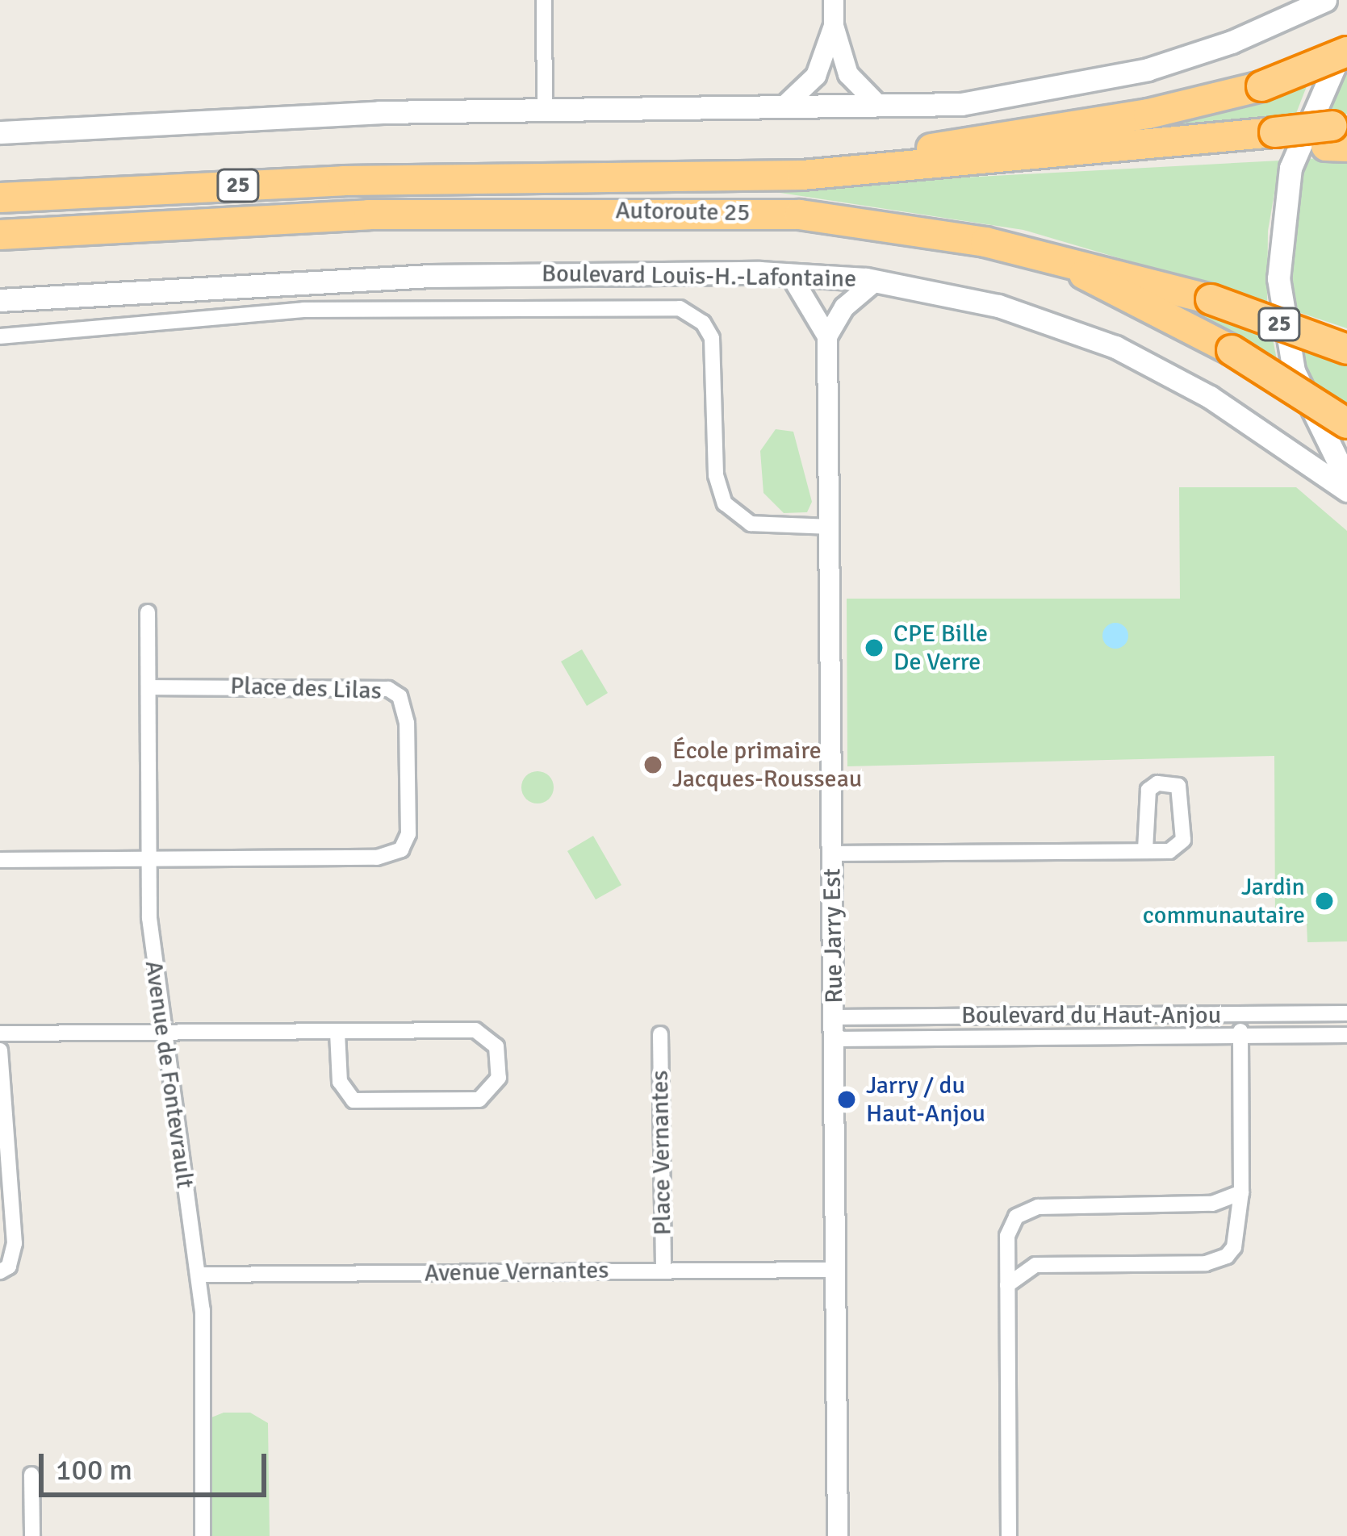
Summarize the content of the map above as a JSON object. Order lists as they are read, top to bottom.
{
  "streets": {
    "highway": ["25", "Autoroute 25"],
    "main road": ["Boulevard Louis-H.-Lafontaine"],
    "street": [
      "Place des Lilas",
      "Rue Jarry Est",
      "Boulevard du Haut-Anjou",
      "Avenue de Fontevrault",
      "Place Vernantes",
      "Avenue Vernantes"
    ]
  },
  "crossings": [
    ["Boulevard Louis-H.-Lafontaine", "Rue Jarry Est"],
    ["Place des Lilas", "Avenue de Fontevrault"],
    ["Rue Jarry Est", "Boulevard du Haut-Anjou"],
    ["Rue Jarry Est", "Avenue Vernantes"],
    ["Avenue de Fontevrault", "Avenue Vernantes"],
    ["Place Vernantes", "Avenue Vernantes"]
  ],
  "places": [
    "CPE Bille De Verre",
    "École primaire Jacques-Rousseau",
    "Jardin communautaire",
    "Jarry / du Haut-Anjou"
  ],
  "scale_bar": "100 m"
}
